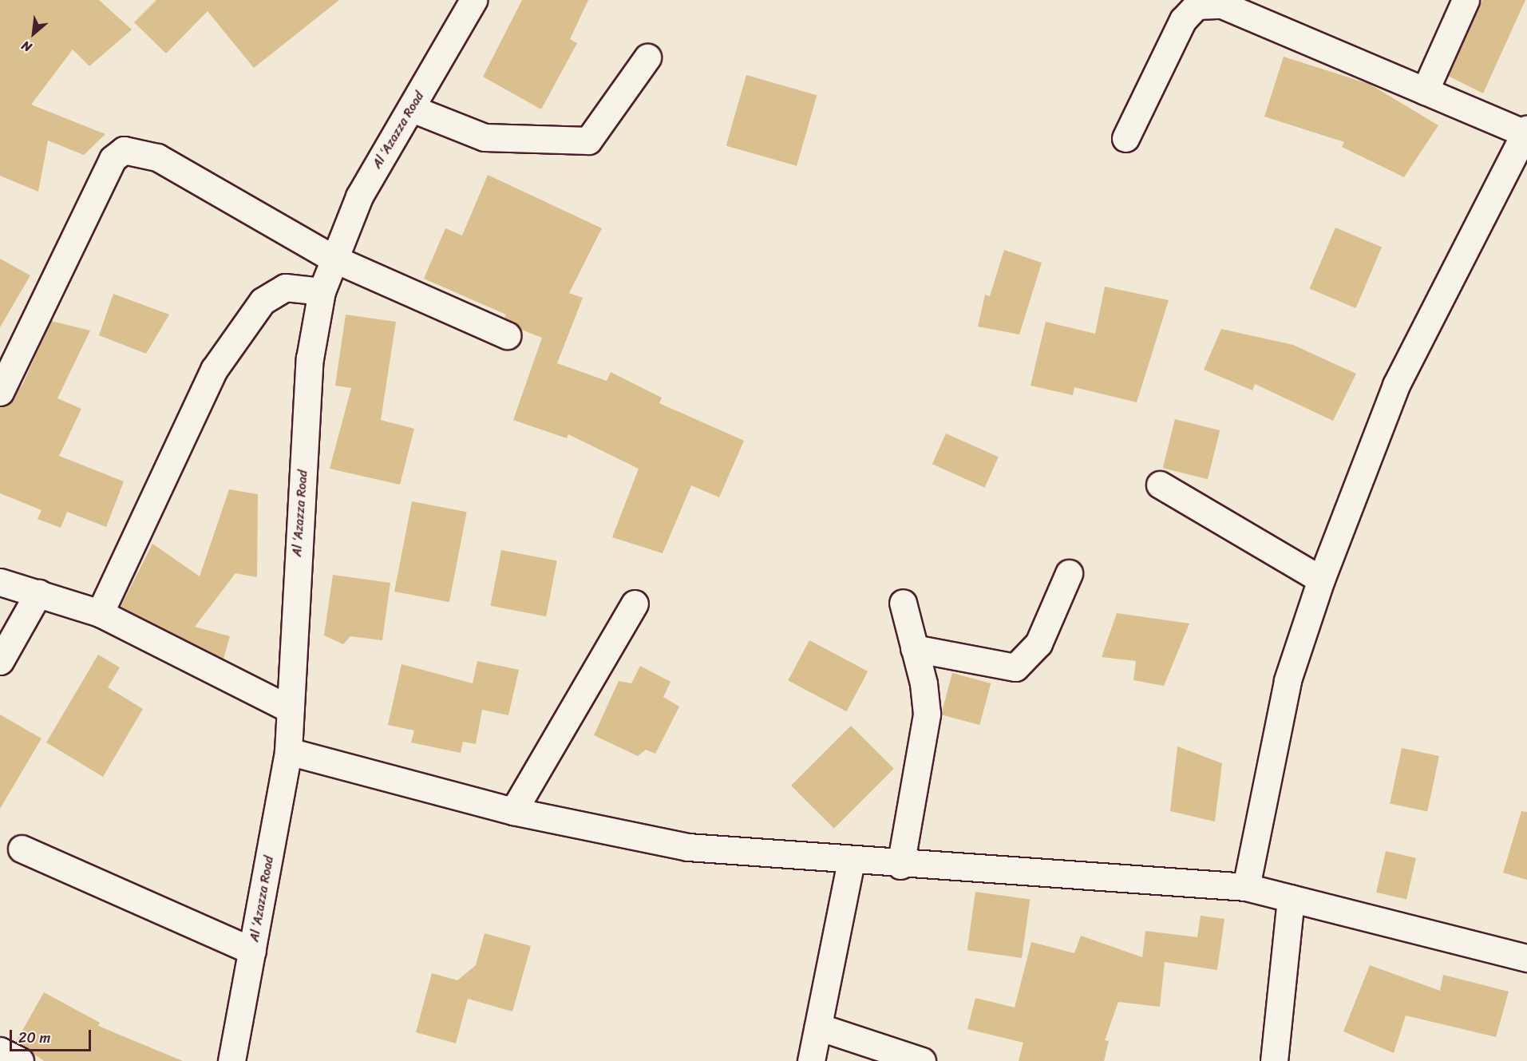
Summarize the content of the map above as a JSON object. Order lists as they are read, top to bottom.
{
  "streets": {
    "street": ["Al ‘Azazza Road"]
  },
  "scale_bar": "20 m",
  "north": "bottom left"
}
